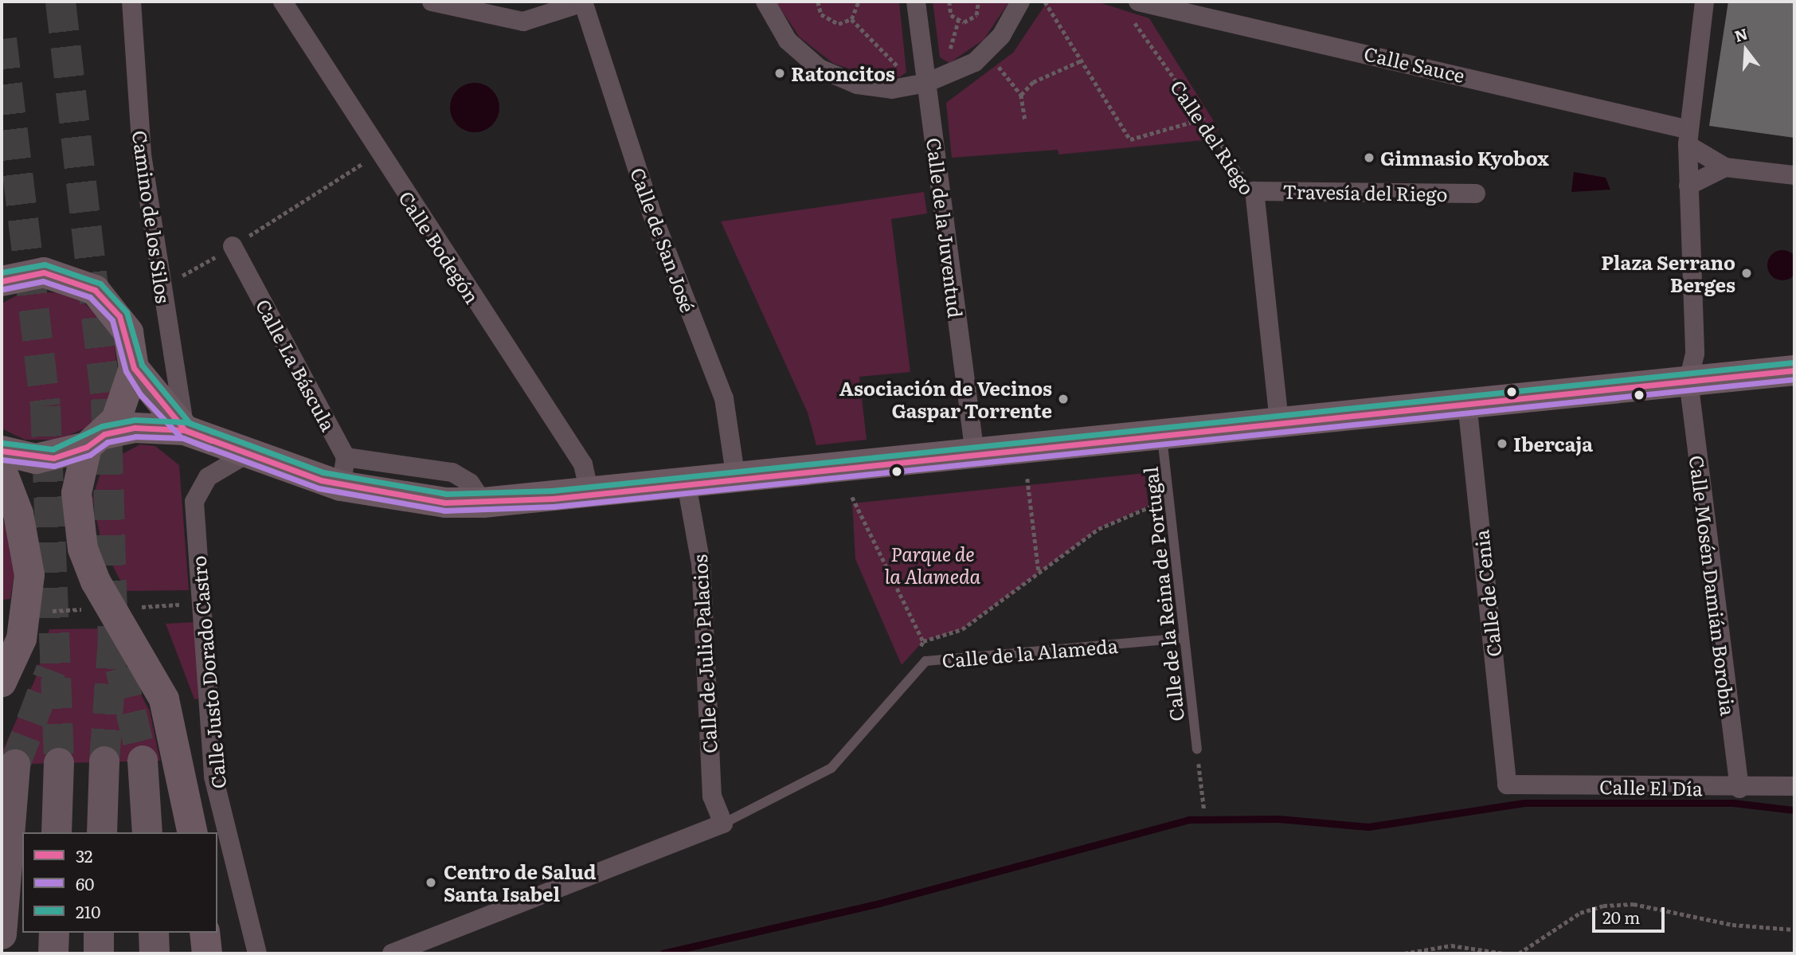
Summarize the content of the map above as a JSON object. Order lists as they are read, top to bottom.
{
  "streets": {
    "street": [
      "Calle Sauce",
      "Calle del Riego",
      "Travesía del Riego",
      "Camino de los Silos",
      "Calle de la Juventud",
      "Calle de San José",
      "Calle Bodegón",
      "Calle La Báscula",
      "Calle Mosén Damián Borobia",
      "Calle de Cenia",
      "Calle de la Alameda",
      "Calle de Julio Palacios",
      "Calle Justo Dorado Castro",
      "Calle El Día"
    ],
    "lane": ["Calle de la Reina de Portugal"]
  },
  "crossings": [
    ["Calle Sauce", "Calle del Riego"],
    ["Calle del Riego", "Travesía del Riego"],
    ["Calle Mosén Damián Borobia", "Calle El Día"],
    ["Calle de Cenia", "Calle El Día"],
    ["Calle de la Reina de Portugal", "Calle de la Alameda"],
    ["Calle de la Alameda", "Calle de Julio Palacios"]
  ],
  "parks": ["Parque de la Alameda"],
  "places": [
    "Ratoncitos",
    "Gimnasio Kyobox",
    "Plaza Serrano Berges",
    "Asociación de Vecinos Gaspar Torrente",
    "Ibercaja",
    "Centro de Salud Santa Isabel"
  ],
  "lines": ["transit line 210", "transit line 32", "transit line 60"],
  "legend": ["32", "60", "210"],
  "scale_bar": "20 m",
  "north": "top"
}
